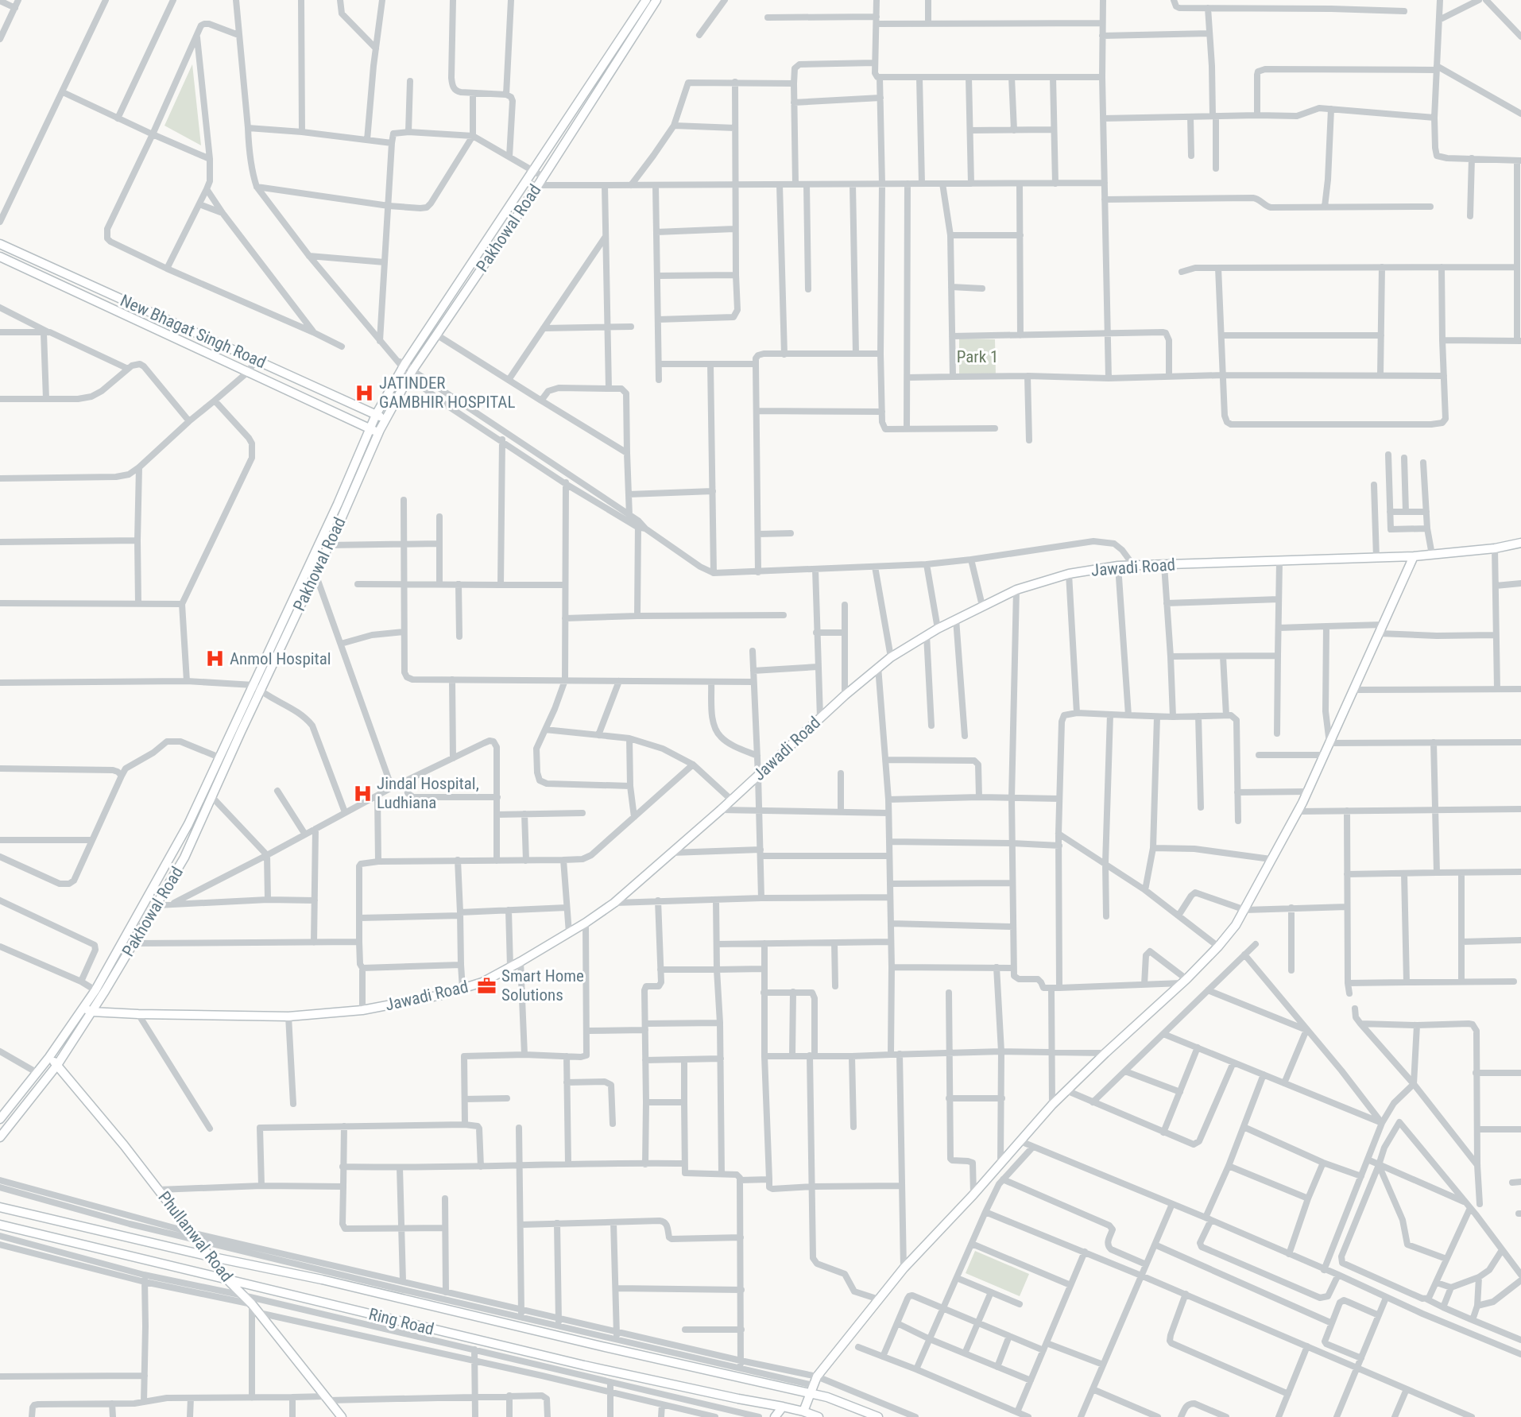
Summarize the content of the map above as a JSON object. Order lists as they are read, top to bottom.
{
  "streets": {
    "street": [
      "Pakhowal Road",
      "New Bhagat Singh Road",
      "Jawadi Road",
      "Phullanwal Road",
      "Ring Road"
    ]
  },
  "crossings": [
    ["Pakhowal Road", "New Bhagat Singh Road"],
    ["Pakhowal Road", "Jawadi Road"],
    ["Pakhowal Road", "Phullanwal Road"],
    ["Phullanwal Road", "Ring Road"]
  ],
  "parks": ["Park 1"],
  "places": {
    "hospital": ["JATINDER GAMBHIR HOSPITAL", "Anmol Hospital", "Jindal Hospital, Ludhiana"],
    "office": ["Smart Home Solutions"]
  }
}
